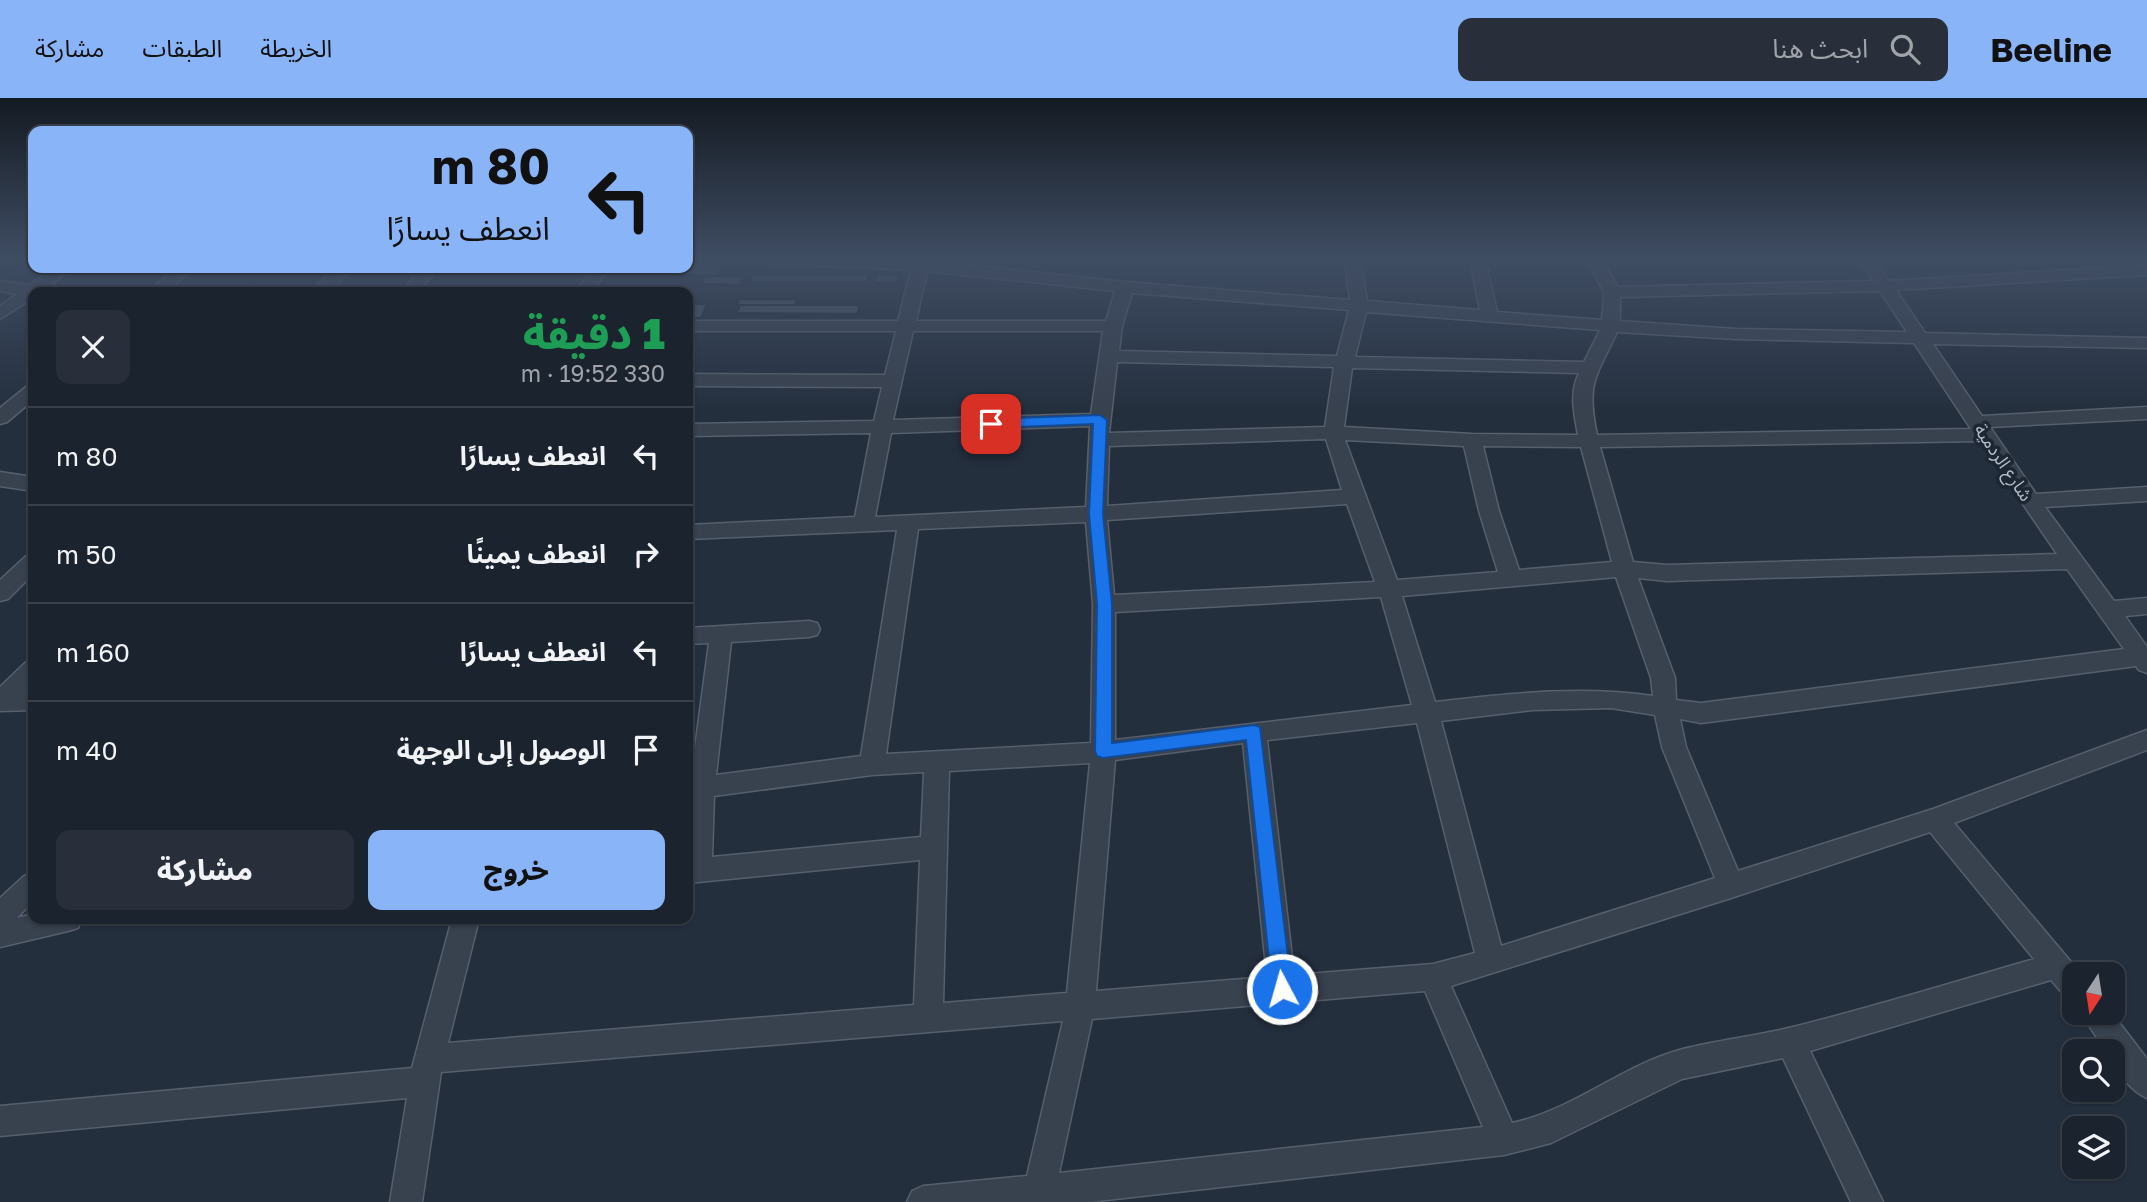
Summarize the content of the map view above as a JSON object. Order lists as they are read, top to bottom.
{
  "streets": {
    "street": ["شارع الردمية"]
  },
  "north": "bottom",
  "page": {
    "header": "Beeline",
    "search": "ابحث هنا",
    "nav": ["الخريطة", "الطبقات", "مشاركة"],
    "turn": ["80 m", "انعطف يسارًا"],
    "heading": ["1 دقيقة", "330 m · 19:52"],
    "list": [
      {
        "name": "انعطف يسارًا",
        "value": "80 m"
      },
      {
        "name": "انعطف يمينًا",
        "value": "50 m"
      },
      {
        "name": "انعطف يسارًا",
        "value": "160 m"
      },
      {
        "name": "الوصول إلى الوجهة",
        "value": "40 m"
      }
    ],
    "buttons": ["خروج", "مشاركة"]
  }
}
